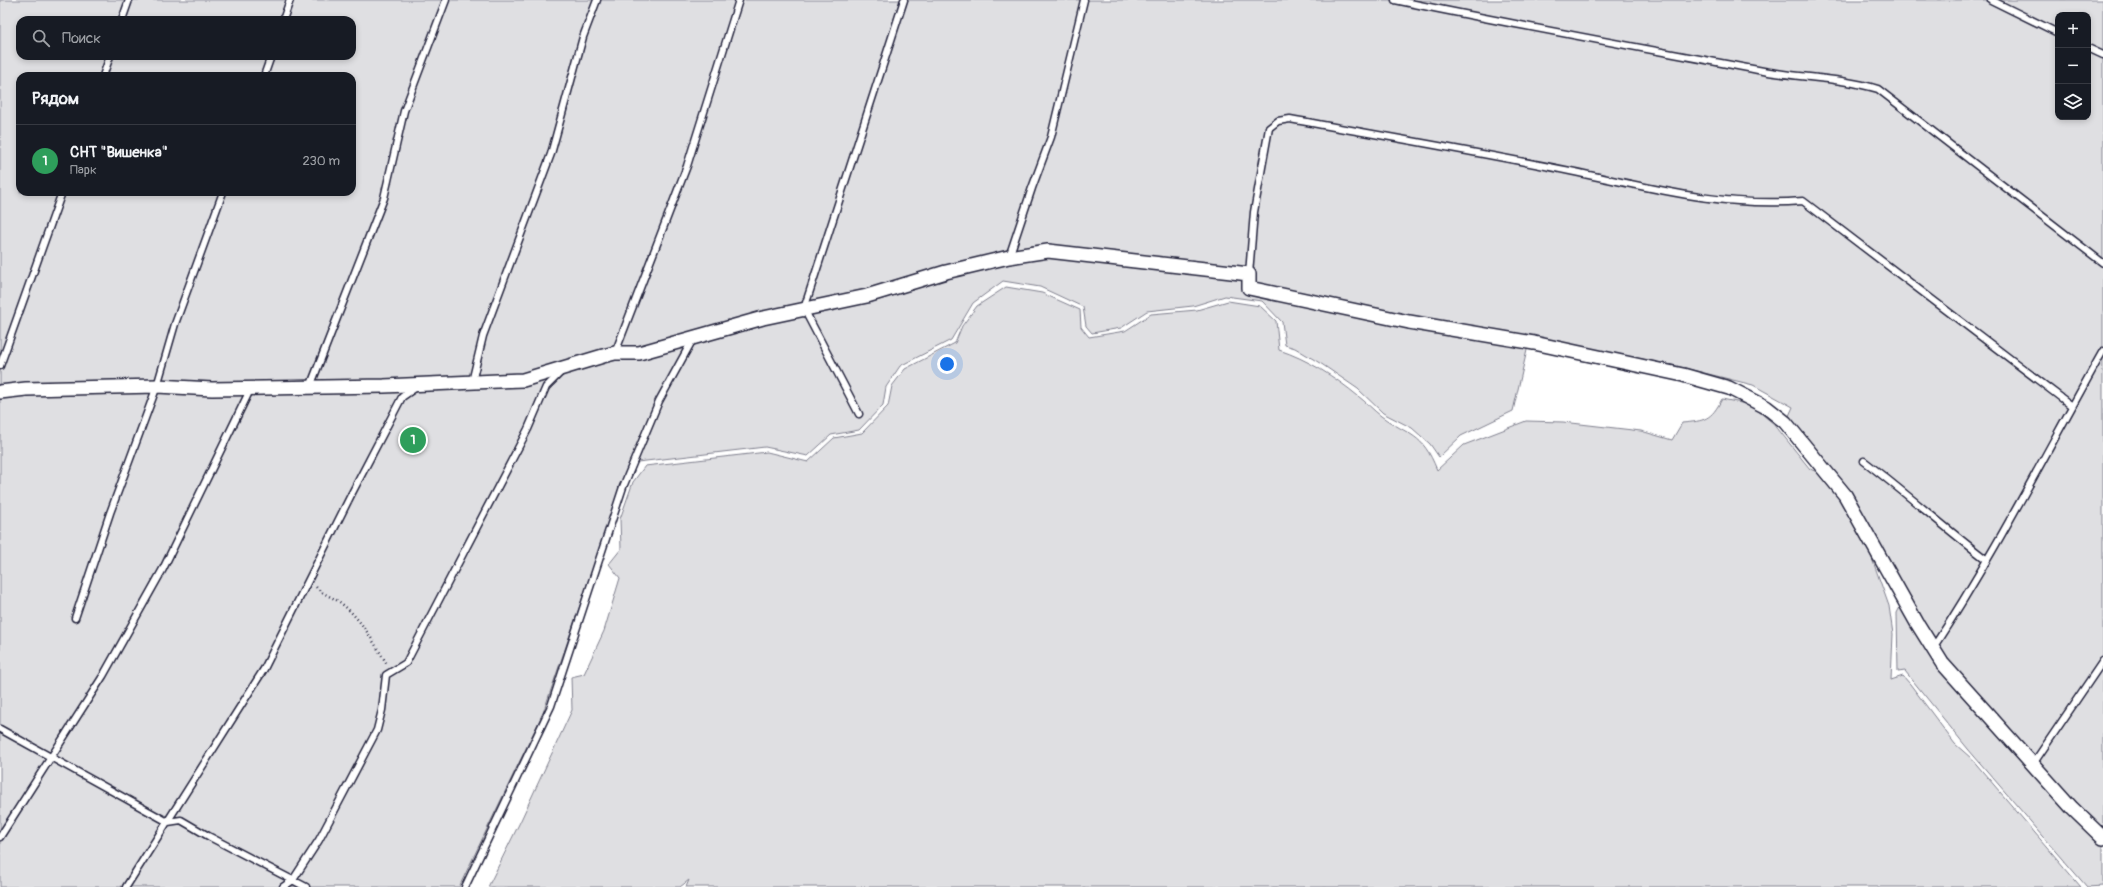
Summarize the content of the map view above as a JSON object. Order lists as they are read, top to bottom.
{
  "page": {
    "map_buttons": ["+", "−"],
    "search": "Поиск",
    "heading": "Рядом",
    "list": [
      {
        "mark": "1",
        "name": "СНТ \"Вишенка\"",
        "note": "Парк",
        "value": "230 m"
      }
    ],
    "pins": "1"
  }
}
